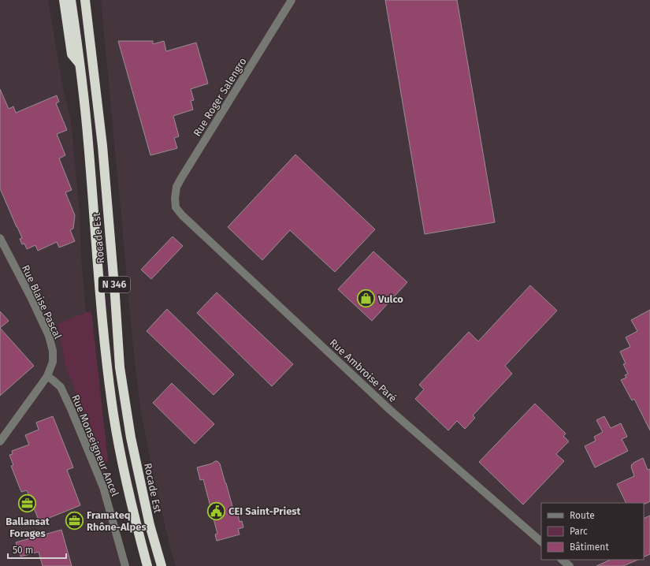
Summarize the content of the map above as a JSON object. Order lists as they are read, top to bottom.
{
  "streets": {
    "highway": ["Rocade Est", "N 346"],
    "street": [
      "Rue Roger Salengro",
      "Rue Blaise Pascal",
      "Rue Ambroise Paré",
      "Rue Monseigneur Ancel"
    ]
  },
  "crossings": [
    ["Rue Roger Salengro", "Rue Ambroise Paré"],
    ["Rue Blaise Pascal", "Rue Monseigneur Ancel"]
  ],
  "places": {
    "shop": ["Vulco"],
    "office": ["Ballansat Forages", "Framateq Rhône-Alpes"],
    "public building": ["CEI Saint-Priest"]
  },
  "legend": ["Route", "Parc", "Bâtiment"],
  "scale_bar": "50 m"
}
